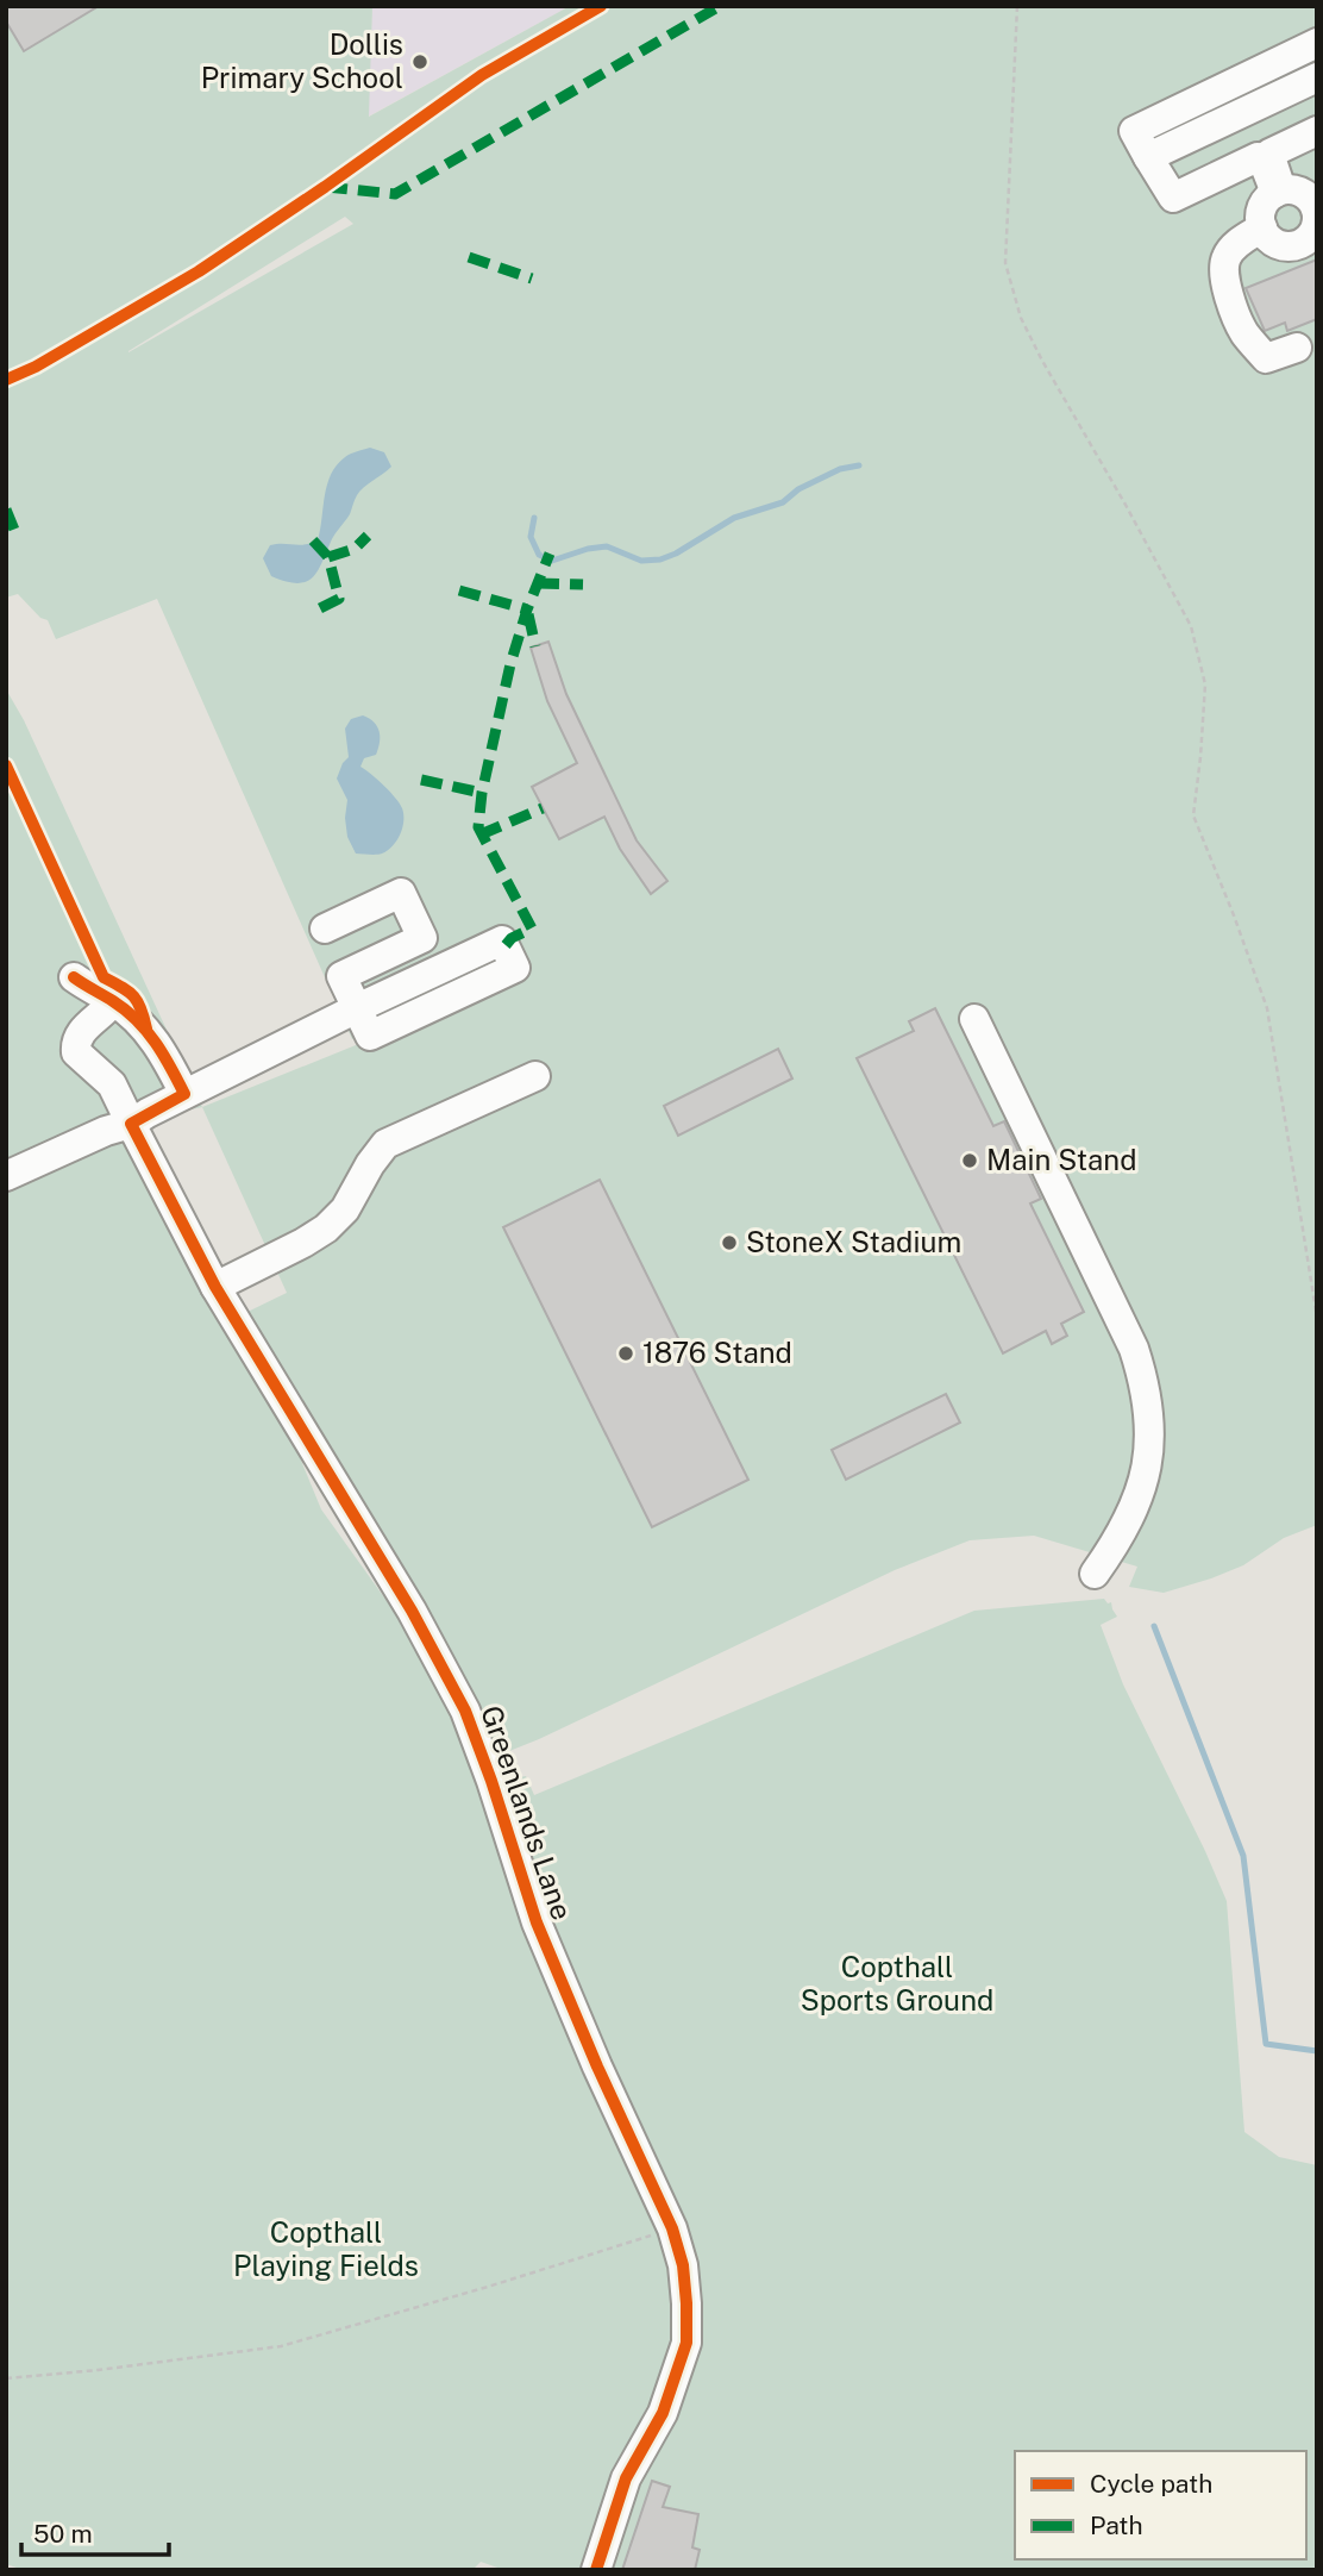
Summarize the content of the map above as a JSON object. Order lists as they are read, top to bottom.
{
  "streets": {
    "street": ["Greenlands Lane"]
  },
  "parks": ["Copthall Sports Ground", "Copthall Playing Fields"],
  "places": [
    "Dollis Primary School",
    "Main Stand",
    "StoneX Stadium",
    "1876 Stand"
  ],
  "legend": ["Cycle path", "Path"],
  "scale_bar": "50 m"
}
